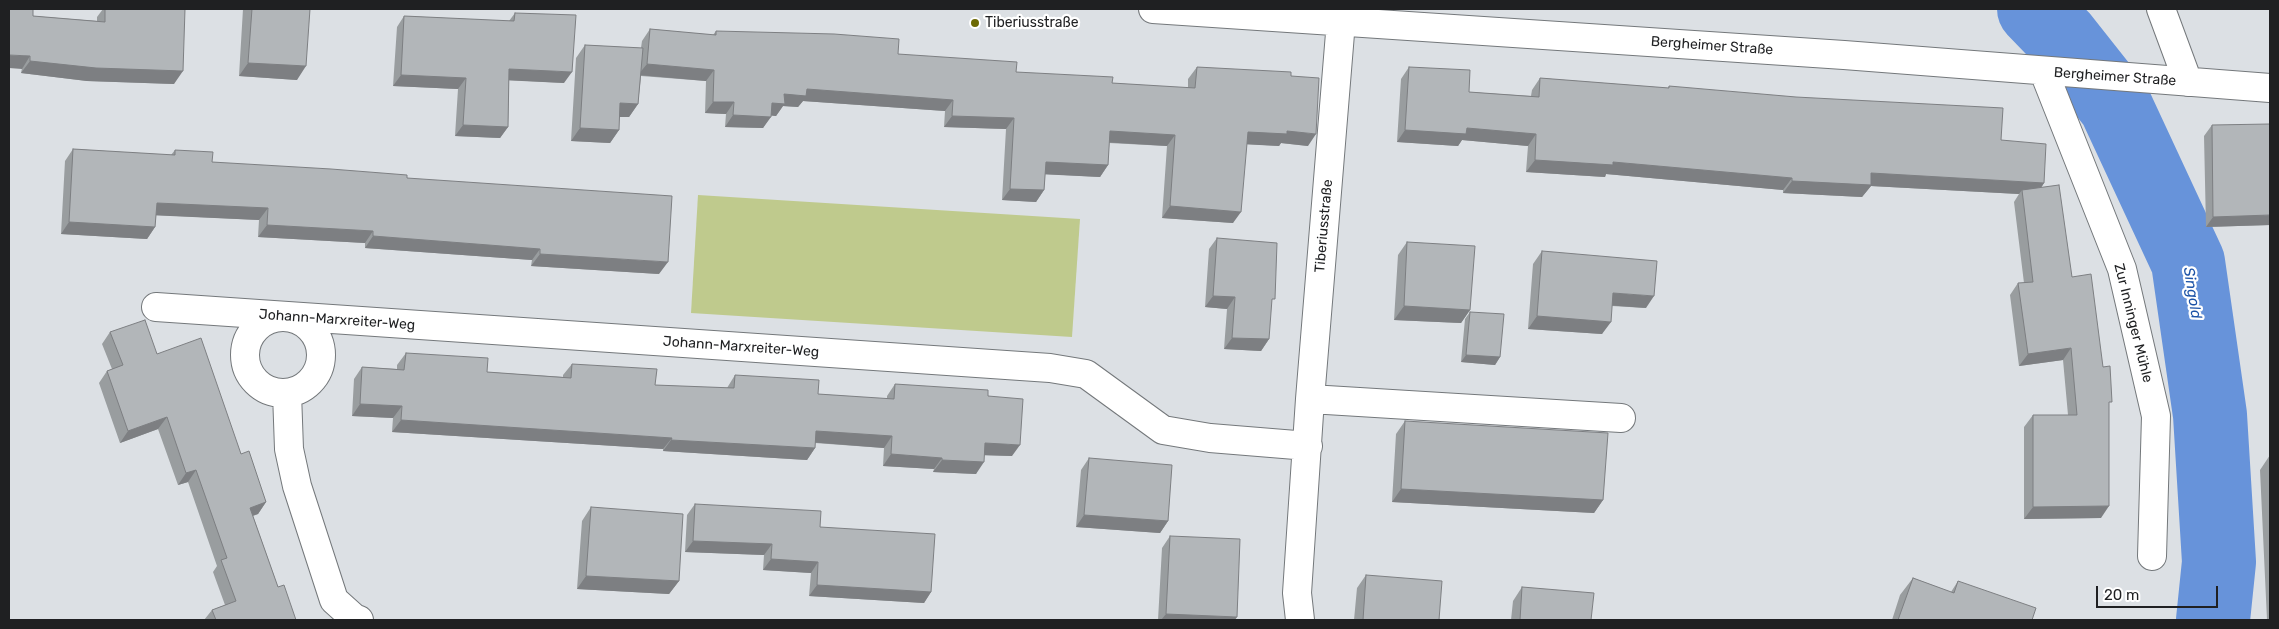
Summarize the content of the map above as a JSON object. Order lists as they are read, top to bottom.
{
  "streets": {
    "street": [
      "Bergheimer Straße",
      "Tiberiusstraße",
      "Johann-Marxreiter-Weg",
      "Zur Inninger Mühle"
    ]
  },
  "crossings": [
    ["Bergheimer Straße", "Tiberiusstraße"],
    ["Bergheimer Straße", "Zur Inninger Mühle"],
    ["Tiberiusstraße", "Johann-Marxreiter-Weg"]
  ],
  "water": ["Singold"],
  "places": ["Tiberiusstraße"],
  "scale_bar": "20 m"
}
